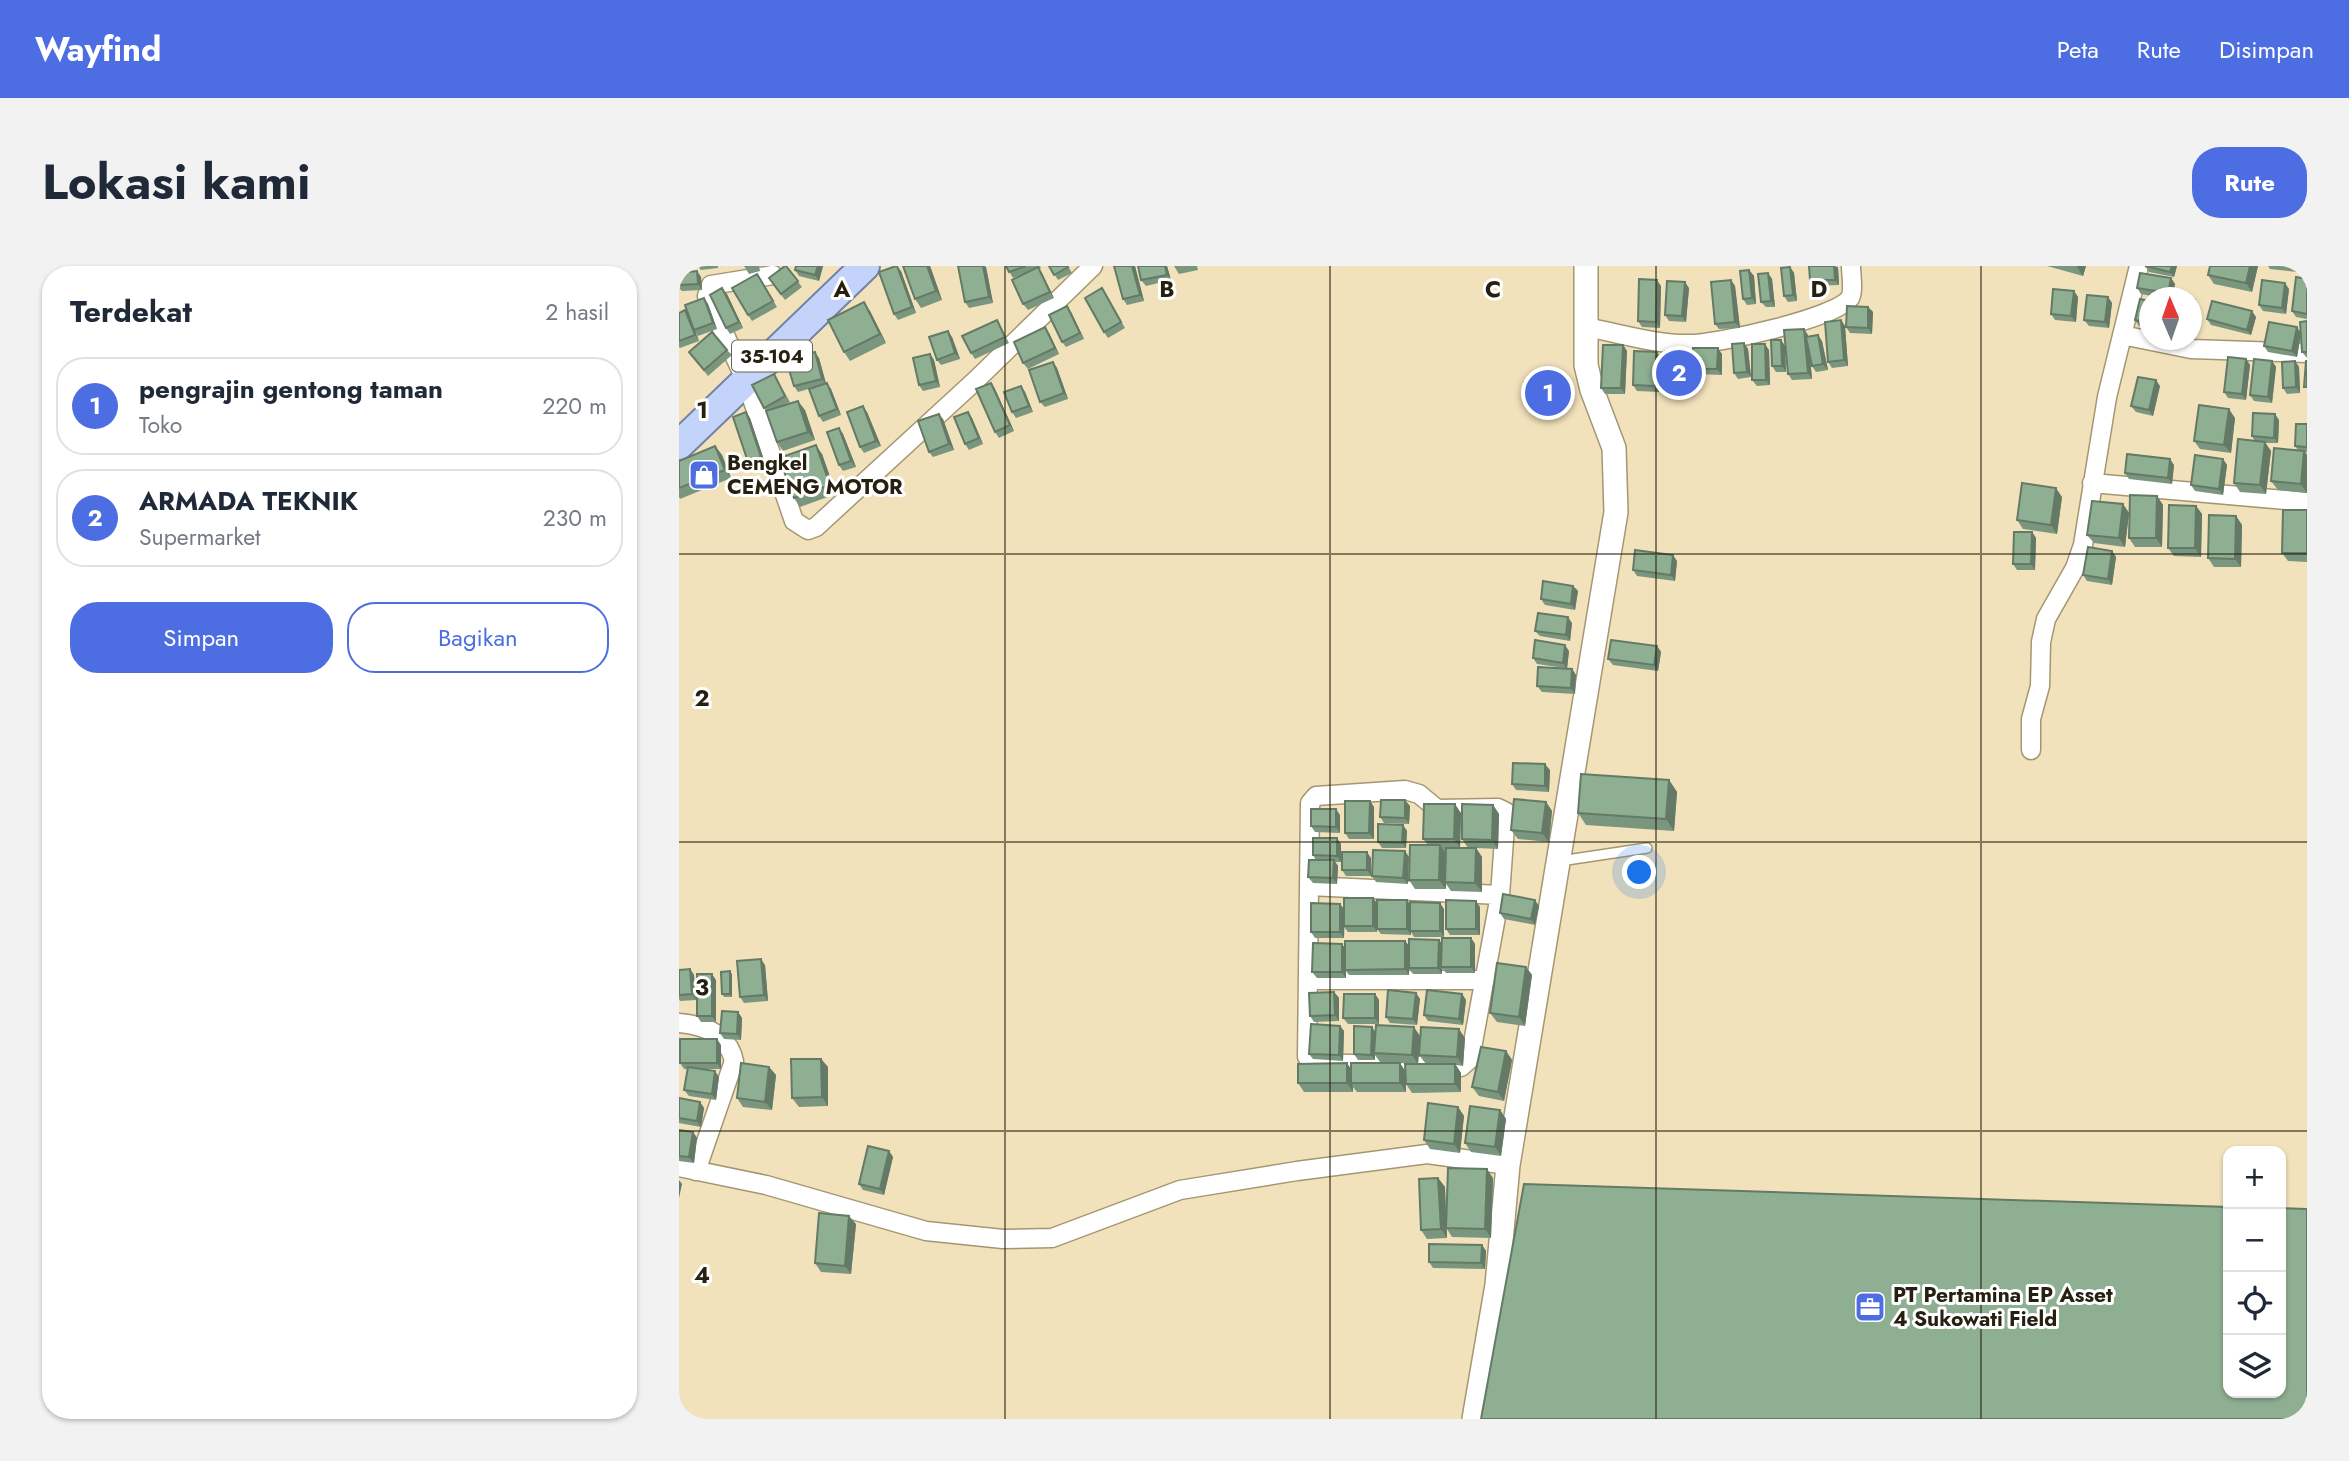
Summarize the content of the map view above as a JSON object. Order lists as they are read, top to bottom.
{
  "streets": {
    "main road": ["35-104"]
  },
  "places": {
    "shop": ["Bengkel CEMENG MOTOR"],
    "office": ["PT Pertamina EP Asset 4 Sukowati Field"]
  },
  "north": "top",
  "page": {
    "header": "Wayfind",
    "nav": ["Peta", "Rute", "Disimpan"],
    "title": "Lokasi kami",
    "buttons": [
      "Rute",
      ["Simpan", "Bagikan"]
    ],
    "heading": ["Terdekat", "2 hasil"],
    "pins": ["2", "1"],
    "list": [
      {
        "mark": "1",
        "name": "pengrajin gentong taman",
        "note": "Toko",
        "value": "220 m"
      },
      {
        "mark": "2",
        "name": "ARMADA TEKNIK",
        "note": "Supermarket",
        "value": "230 m"
      }
    ],
    "map_buttons": ["+", "−"]
  },
  "grid": {
    "columns": [
      "A",
      "B",
      "C",
      "D"
    ],
    "rows": [
      "1",
      "2",
      "3",
      "4"
    ]
  }
}
